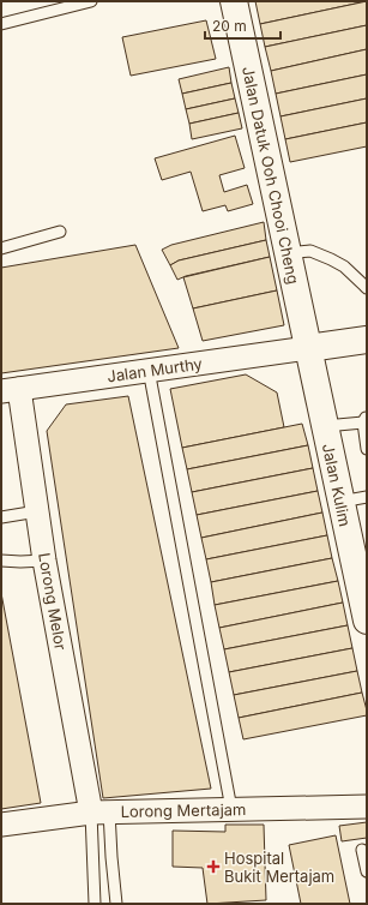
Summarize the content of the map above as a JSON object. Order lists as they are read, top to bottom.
{
  "streets": {
    "main road": ["Jalan Datuk Ooh Chooi Cheng", "Jalan Kulim"],
    "street": ["Jalan Murthy", "Lorong Melor", "Lorong Mertajam"]
  },
  "crossings": [
    ["Jalan Datuk Ooh Chooi Cheng", "Jalan Murthy"],
    ["Jalan Datuk Ooh Chooi Cheng", "Jalan Kulim"],
    ["Jalan Murthy", "Jalan Kulim"],
    ["Jalan Murthy", "Lorong Melor"],
    ["Lorong Melor", "Lorong Mertajam"]
  ],
  "places": {
    "health": ["Hospital Bukit Mertajam"]
  },
  "scale_bar": "20 m"
}
